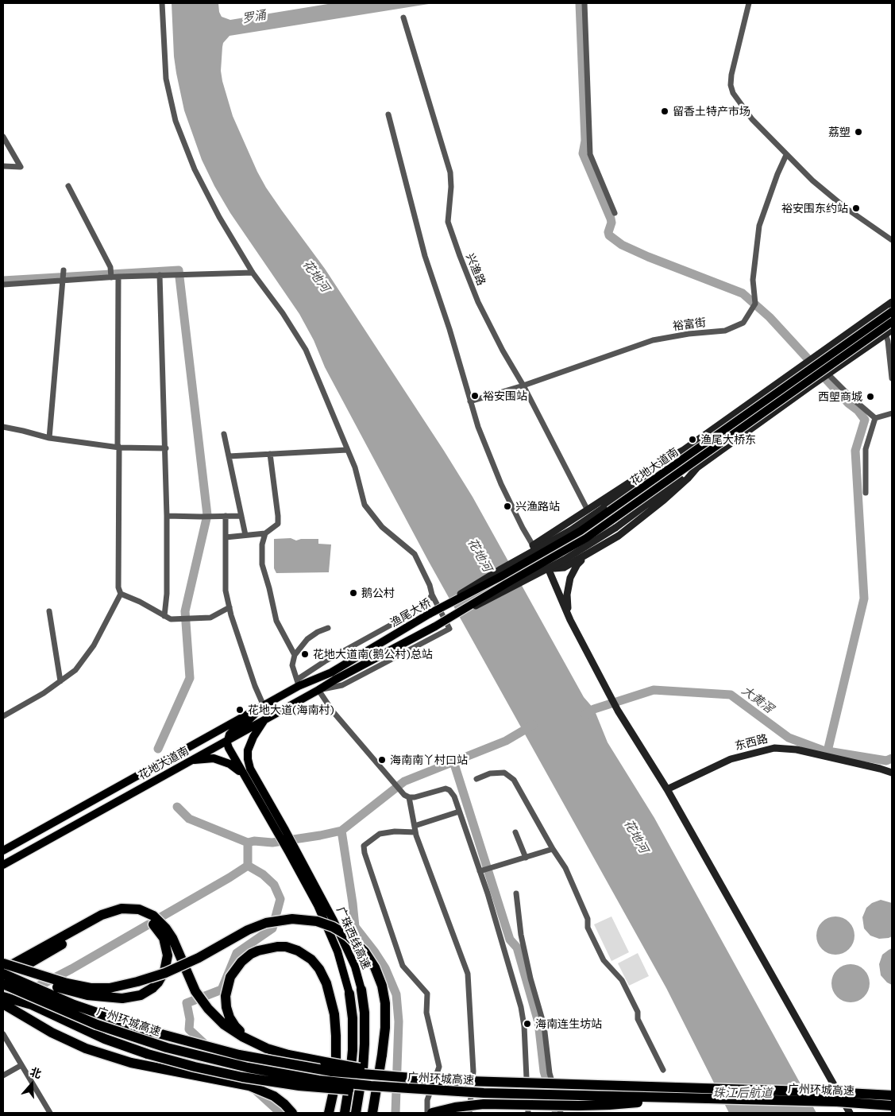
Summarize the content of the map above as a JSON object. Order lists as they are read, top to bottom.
{
  "streets": {
    "highway": ["广珠西线高速", "广州环城高速"],
    "main road": ["花地大道南", "渔尾大桥"],
    "street": ["兴渔路", "裕富街", "东西路"]
  },
  "crossings": [
    ["兴渔路", "裕富街"],
    ["兴渔路", "花地大道南"],
    ["花地大道南", "渔尾大桥"]
  ],
  "water": [
    "罗涌",
    "花地河",
    "大黄滘",
    "珠江后航道"
  ],
  "places": [
    "留香土特产市场",
    "荔塑",
    "裕安围东约站",
    "裕安围站",
    "西塱商城",
    "渔尾大桥东",
    "兴渔路站",
    "鹅公村",
    "花地大道南(鹅公村)总站",
    "花地大道(海南村)",
    "海南南丫村口站",
    "海南连生坊站"
  ],
  "north": "top"
}
